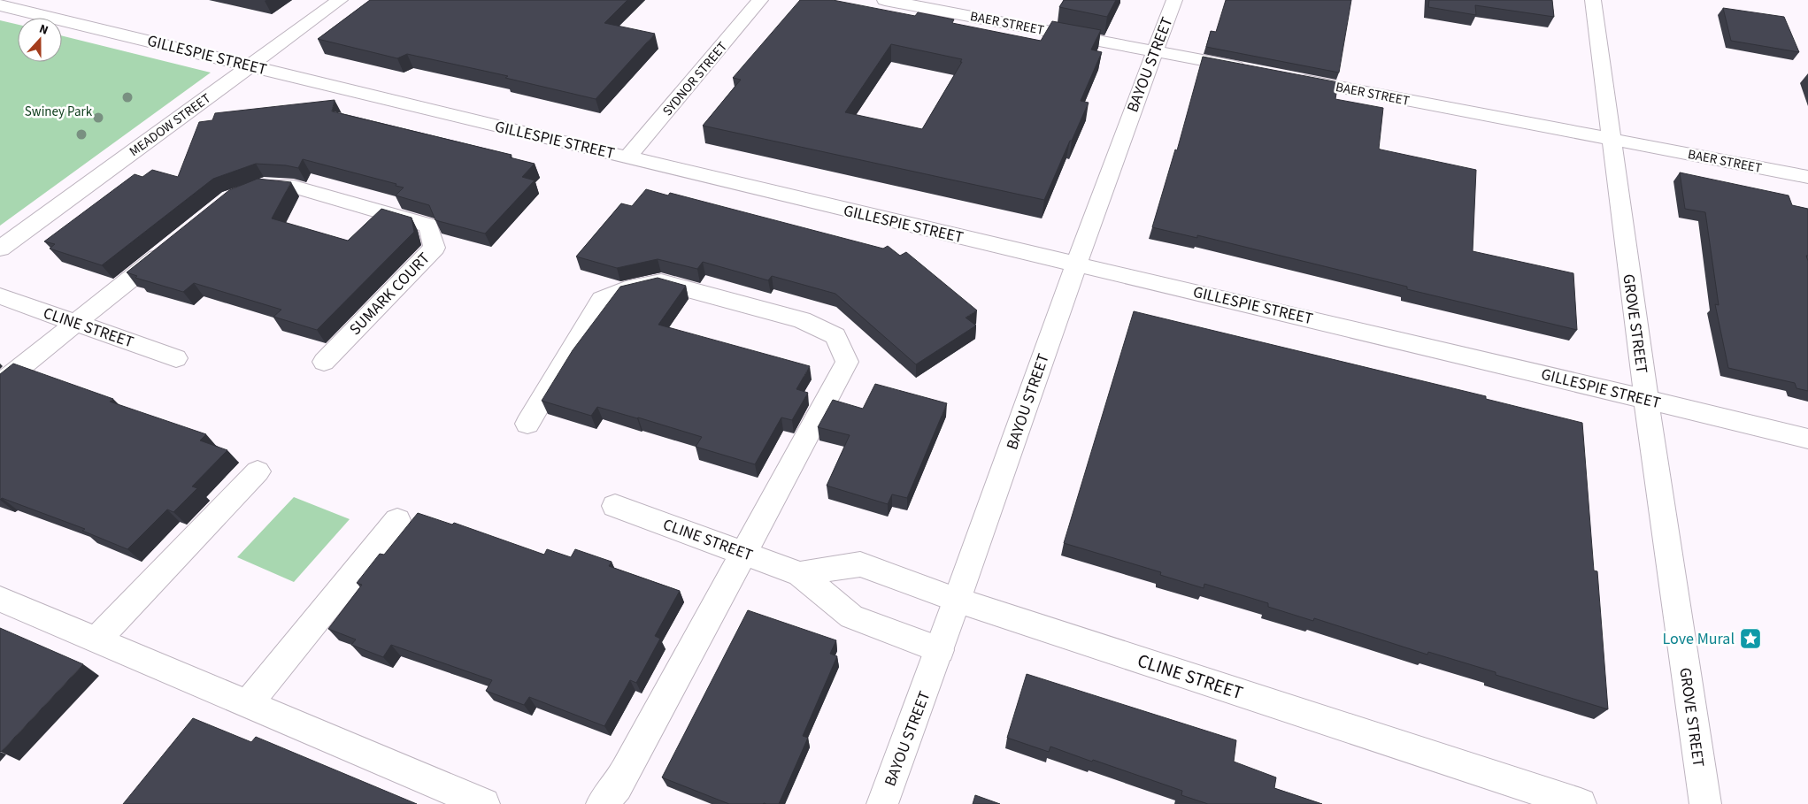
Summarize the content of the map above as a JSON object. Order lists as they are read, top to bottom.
{
  "streets": {
    "street": [
      "BAER STREET",
      "GILLESPIE STREET",
      "BAYOU STREET",
      "SYDNOR STREET",
      "MEADOW STREET",
      "SUMARK COURT",
      "GROVE STREET",
      "CLINE STREET"
    ]
  },
  "crossings": [
    ["BAER STREET", "BAYOU STREET"],
    ["BAER STREET", "GROVE STREET"],
    ["GILLESPIE STREET", "BAYOU STREET"],
    ["GILLESPIE STREET", "SYDNOR STREET"],
    ["GILLESPIE STREET", "MEADOW STREET"],
    ["GILLESPIE STREET", "GROVE STREET"],
    ["BAYOU STREET", "CLINE STREET"]
  ],
  "parks": ["Swiney Park"],
  "places": {
    "place": ["Love Mural"]
  },
  "north": "top"
}
